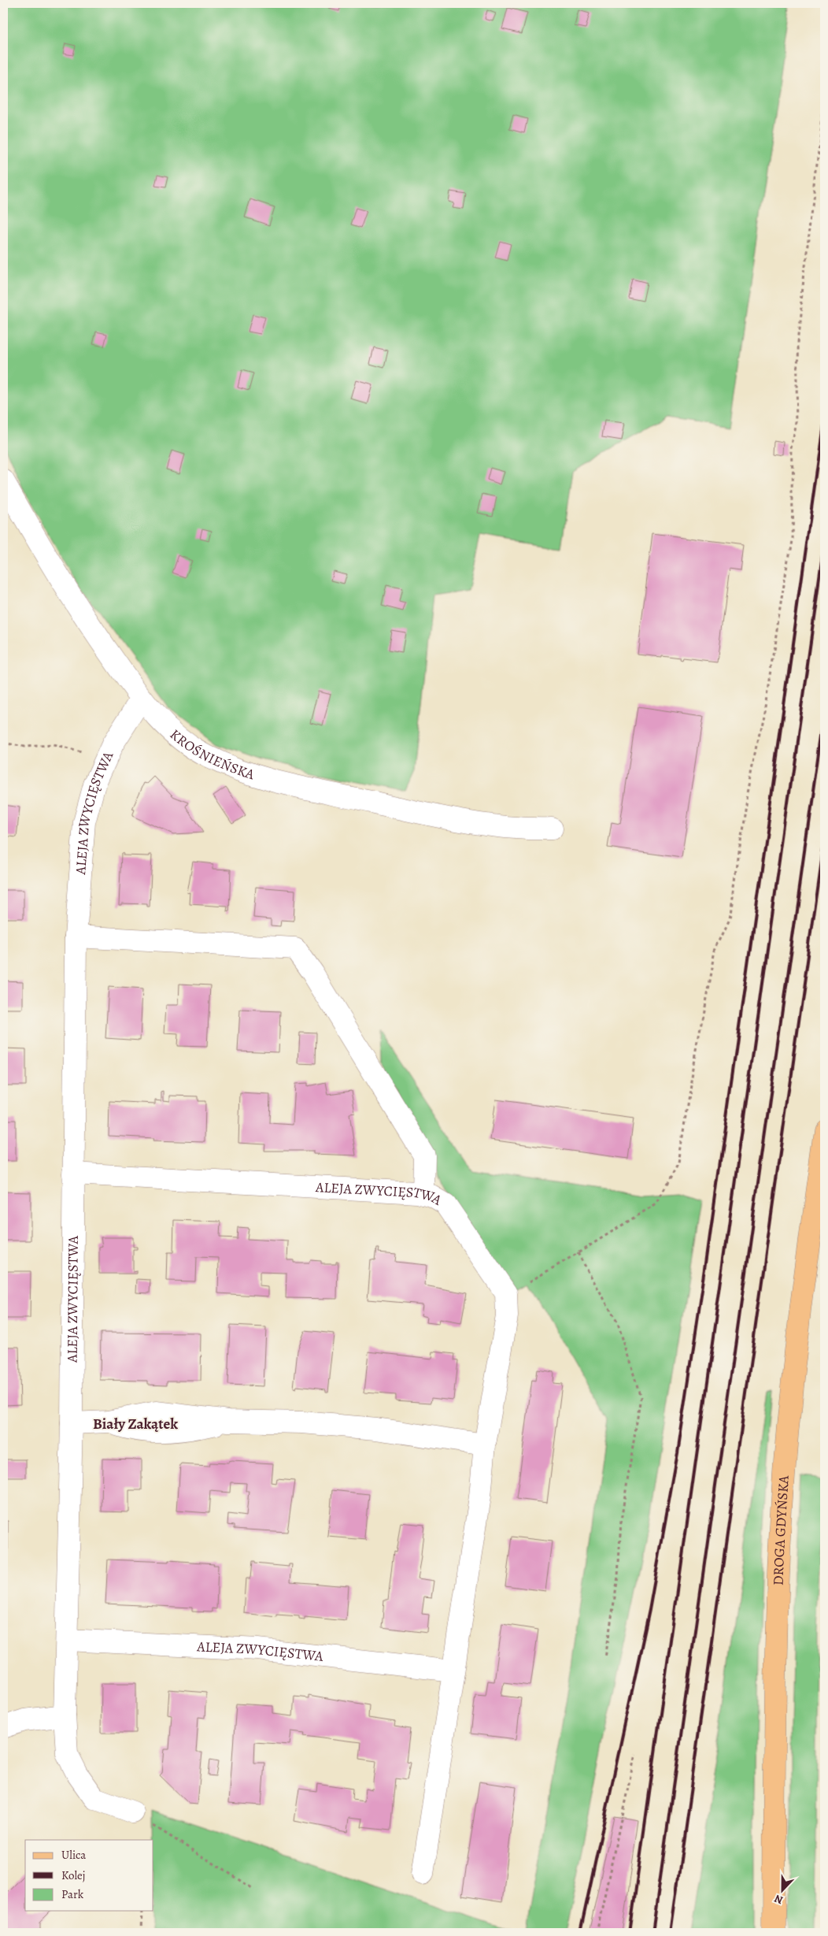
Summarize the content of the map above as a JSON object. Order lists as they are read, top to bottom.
{
  "streets": {
    "main road": ["DROGA GDYŃSKA"],
    "street": ["KROŚNIEŃSKA", "ALEJA ZWYCIĘSTWA"]
  },
  "crossings": [
    ["KROŚNIEŃSKA", "ALEJA ZWYCIĘSTWA"]
  ],
  "districts": ["Biały Zakątek"],
  "legend": ["Ulica", "Kolej", "Park"],
  "north": "bottom"
}
